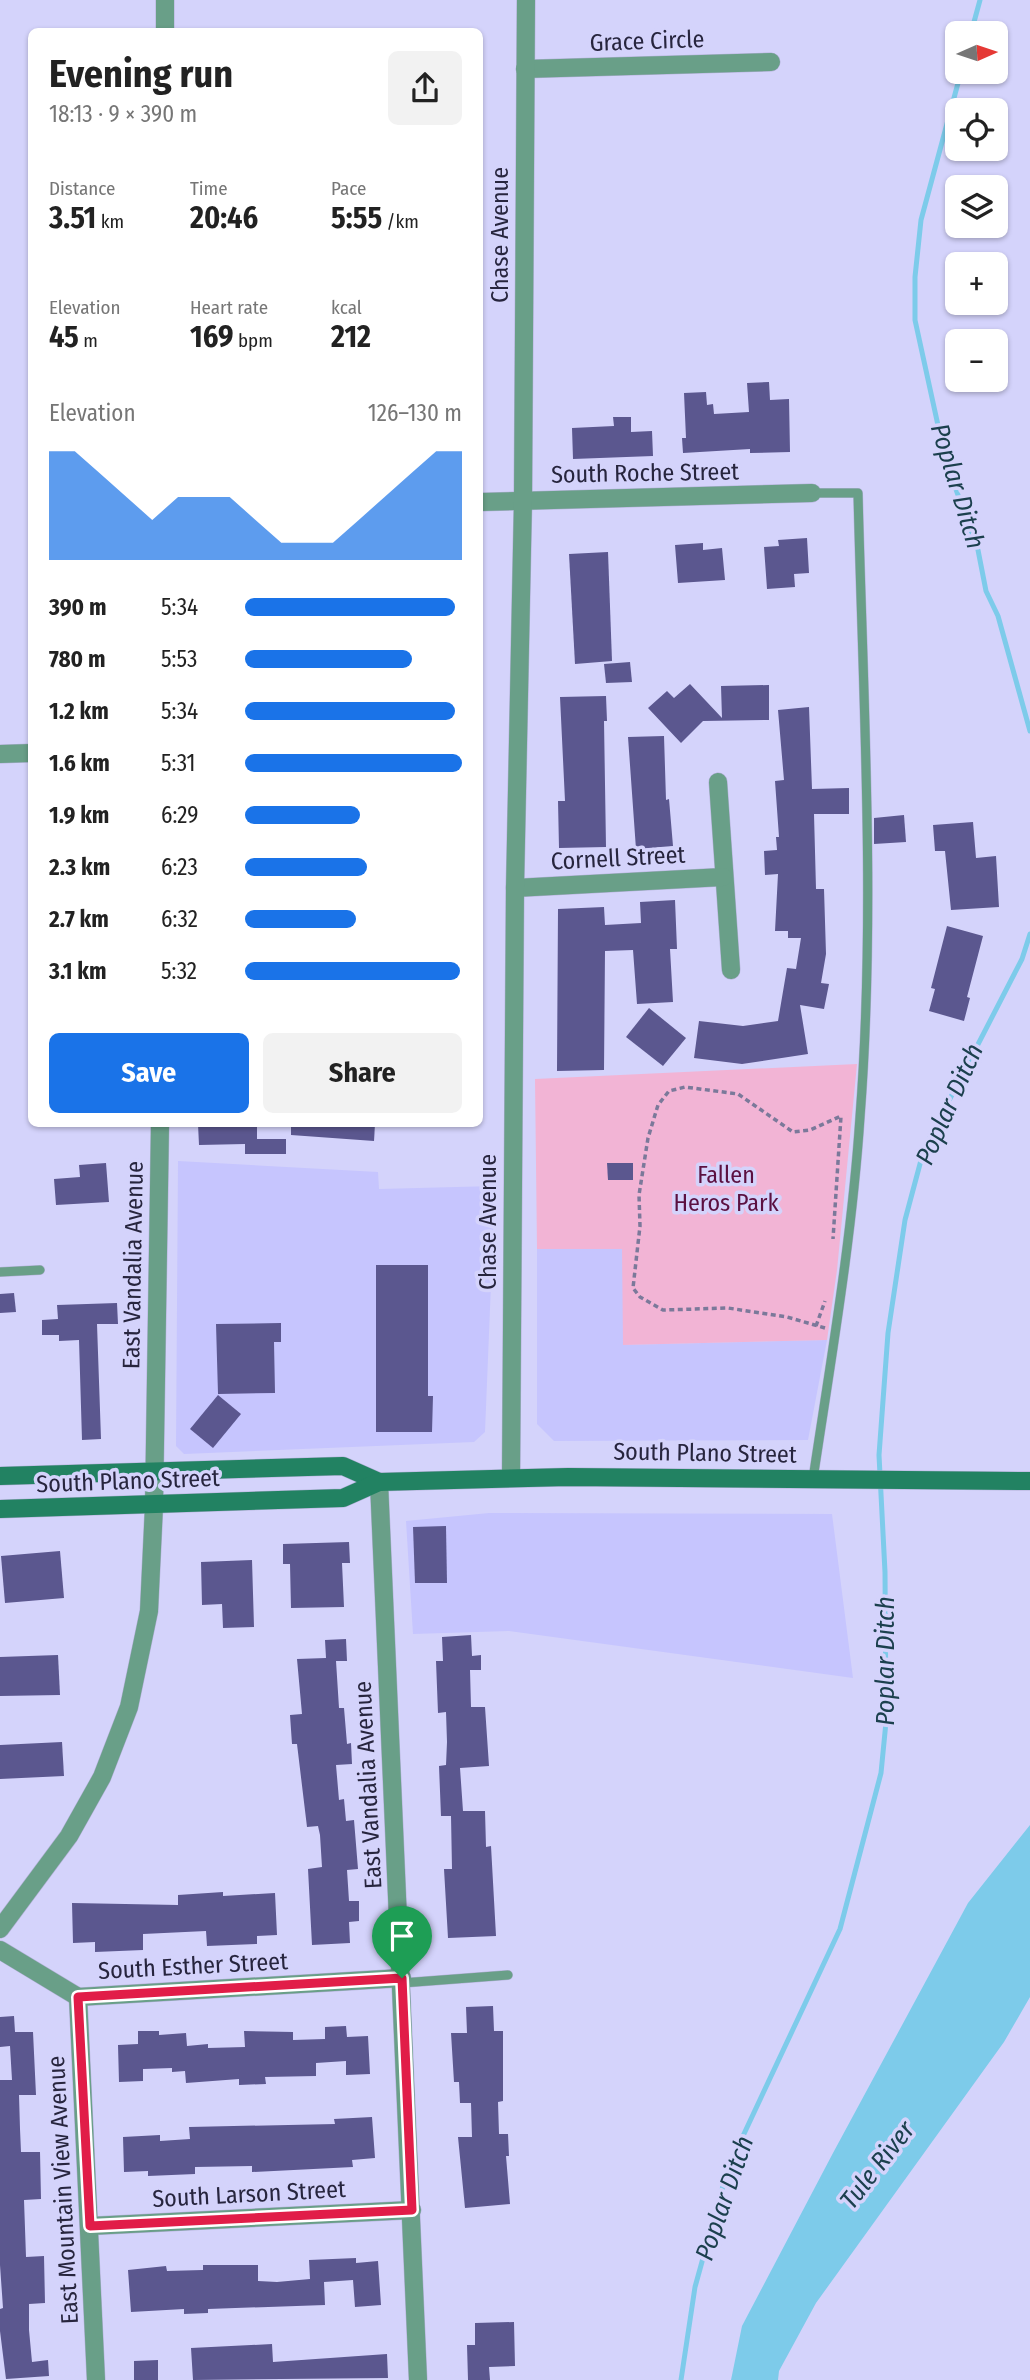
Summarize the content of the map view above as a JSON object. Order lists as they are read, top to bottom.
{
  "streets": {
    "main road": ["South Plano Street"],
    "street": [
      "Grace Circle",
      "Chase Avenue",
      "South Roche Street",
      "Cornell Street",
      "East Vandalia Avenue",
      "South Esther Street",
      "East Mountain View Avenue",
      "South Larson Street"
    ]
  },
  "crossings": [
    ["Grace Circle", "Chase Avenue"],
    ["Chase Avenue", "South Roche Street"],
    ["Chase Avenue", "Cornell Street"],
    ["Chase Avenue", "South Plano Street"],
    ["East Vandalia Avenue", "South Plano Street"],
    ["East Vandalia Avenue", "South Esther Street"],
    ["East Vandalia Avenue", "South Larson Street"],
    ["South Esther Street", "East Mountain View Avenue"],
    ["East Mountain View Avenue", "South Larson Street"]
  ],
  "water": ["Poplar Ditch", "Tule River"],
  "parks": ["Fallen Heros Park"],
  "north": "right",
  "page": {
    "map_buttons": ["+", "−"],
    "heading": ["Evening run", "18:13 · 9 × 390 m"],
    "stats": [
      ["Distance", "3.51 km"],
      ["Time", "20:46"],
      ["Pace", "5:55 /km"],
      ["Elevation", "45 m"],
      ["Heart rate", "169 bpm"],
      ["kcal", "212"]
    ],
    "chart": ["Elevation", "126–130 m"],
    "list": [
      {
        "name": "390 m",
        "note": "5:34"
      },
      {
        "name": "780 m",
        "note": "5:53"
      },
      {
        "name": "1.2 km",
        "note": "5:34"
      },
      {
        "name": "1.6 km",
        "note": "5:31"
      },
      {
        "name": "1.9 km",
        "note": "6:29"
      },
      {
        "name": "2.3 km",
        "note": "6:23"
      },
      {
        "name": "2.7 km",
        "note": "6:32"
      },
      {
        "name": "3.1 km",
        "note": "5:32"
      }
    ],
    "buttons": ["Save", "Share"]
  }
}
